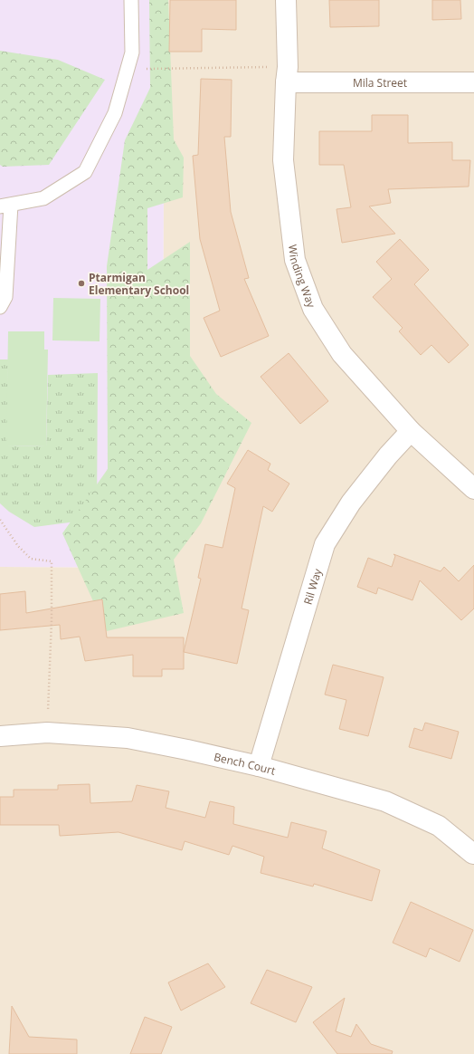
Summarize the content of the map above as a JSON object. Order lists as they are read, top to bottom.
{
  "streets": {
    "street": [
      "Mila Street",
      "Winding Way",
      "Ril Way",
      "Bench Court"
    ]
  },
  "crossings": [
    ["Mila Street", "Winding Way"],
    ["Winding Way", "Ril Way"],
    ["Ril Way", "Bench Court"]
  ],
  "places": ["Ptarmigan Elementary School"]
}
